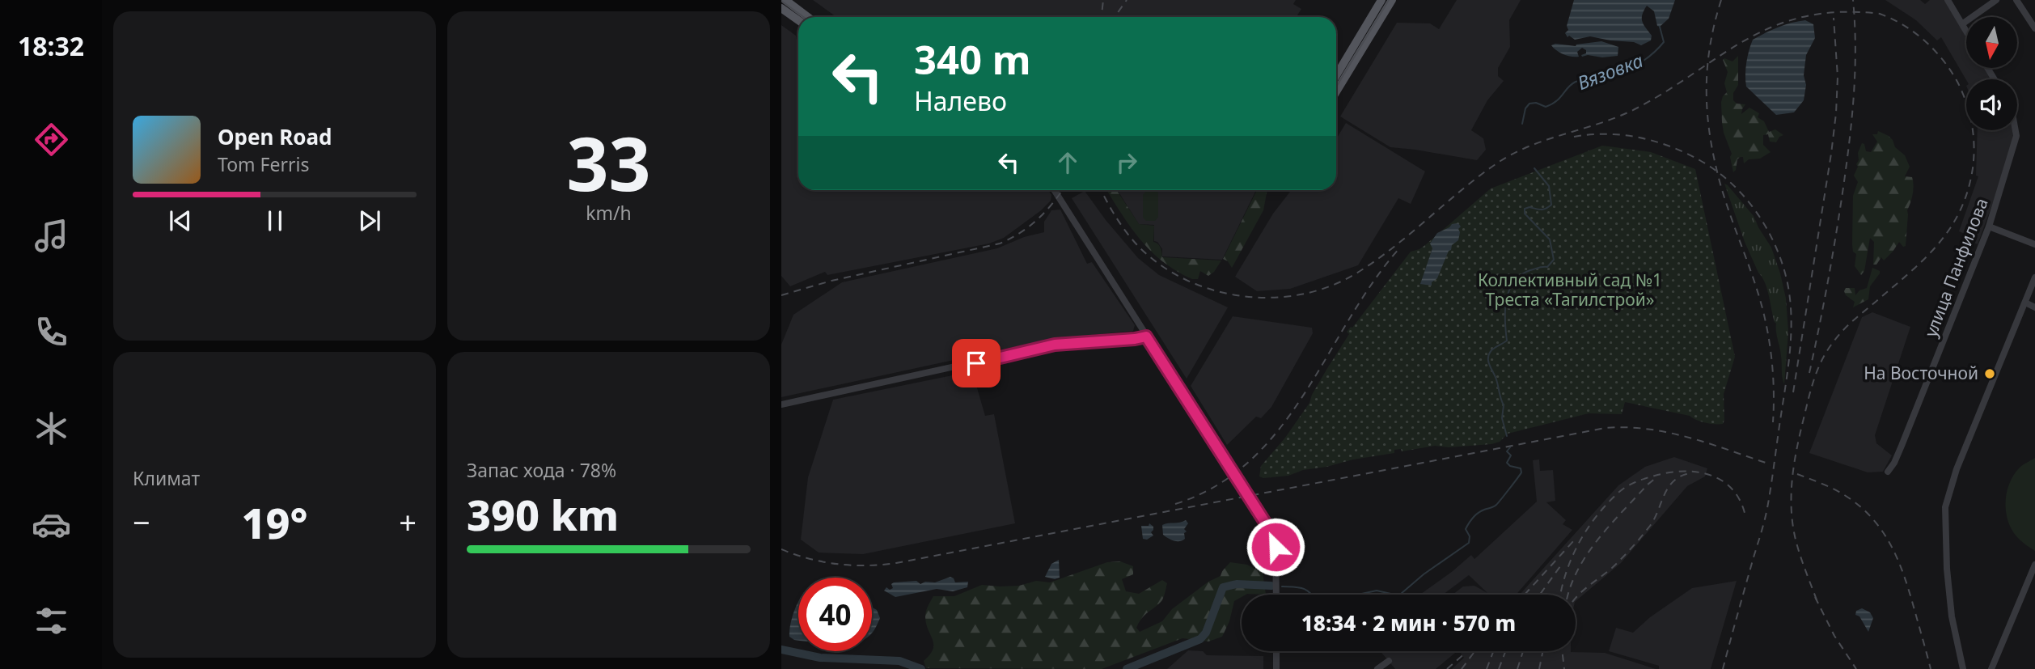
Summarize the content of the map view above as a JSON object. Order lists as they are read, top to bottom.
{
  "streets": {
    "street": ["улица Панфилова"]
  },
  "water": ["Вязовка"],
  "parks": ["Коллективный сад №1 Треста «Тагилстрой»"],
  "places": ["На Восточной"],
  "north": "bottom",
  "page": {
    "tabs": "18:32",
    "tile": [
      ["33", "km/h"],
      "Климат",
      ["Запас хода · 78%", "390 km"]
    ],
    "turn": ["340 m", "Налево"],
    "song": ["Open Road", "Tom Ferris"],
    "heat": ["−", "19°", "+"],
    "limit": "40",
    "trip": "18:34 · 2 мин · 570 m"
  }
}
